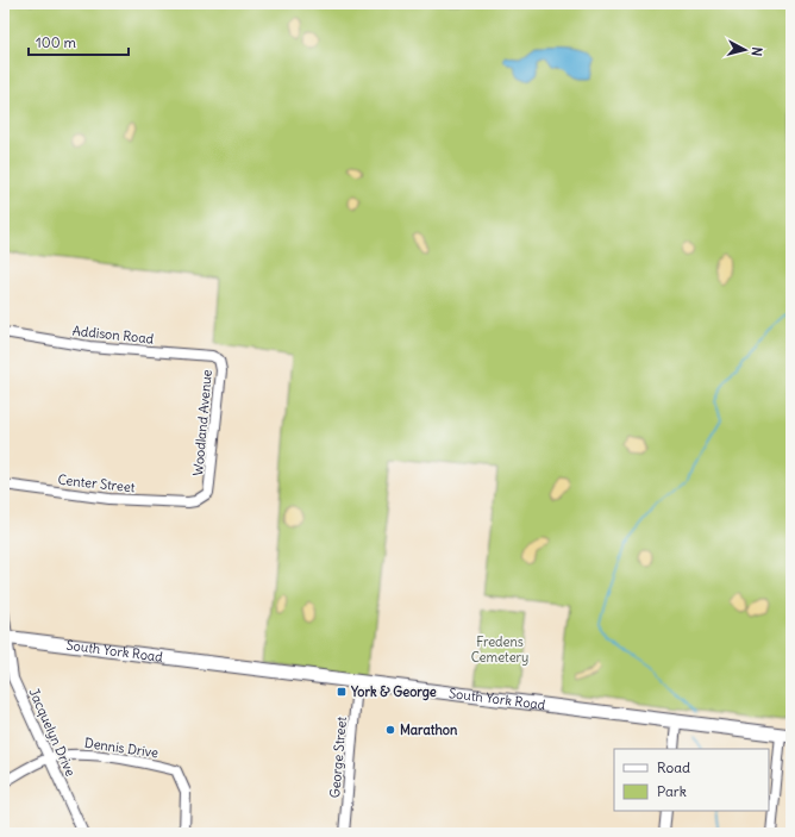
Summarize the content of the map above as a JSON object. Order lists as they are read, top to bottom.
{
  "streets": {
    "main road": ["South York Road"],
    "street": [
      "Addison Road",
      "Woodland Avenue",
      "Center Street",
      "Jacquelyn Drive",
      "Dennis Drive",
      "George Street"
    ]
  },
  "crossings": [
    ["Addison Road", "Woodland Avenue"],
    ["Woodland Avenue", "Center Street"],
    ["South York Road", "Jacquelyn Drive"],
    ["South York Road", "George Street"],
    ["Jacquelyn Drive", "Dennis Drive"]
  ],
  "parks": ["Fredens Cemetery"],
  "places": {
    "transit": ["York & George"],
    "other": ["Marathon"]
  },
  "legend": ["Road", "Park"],
  "scale_bar": "100 m",
  "north": "right"
}
